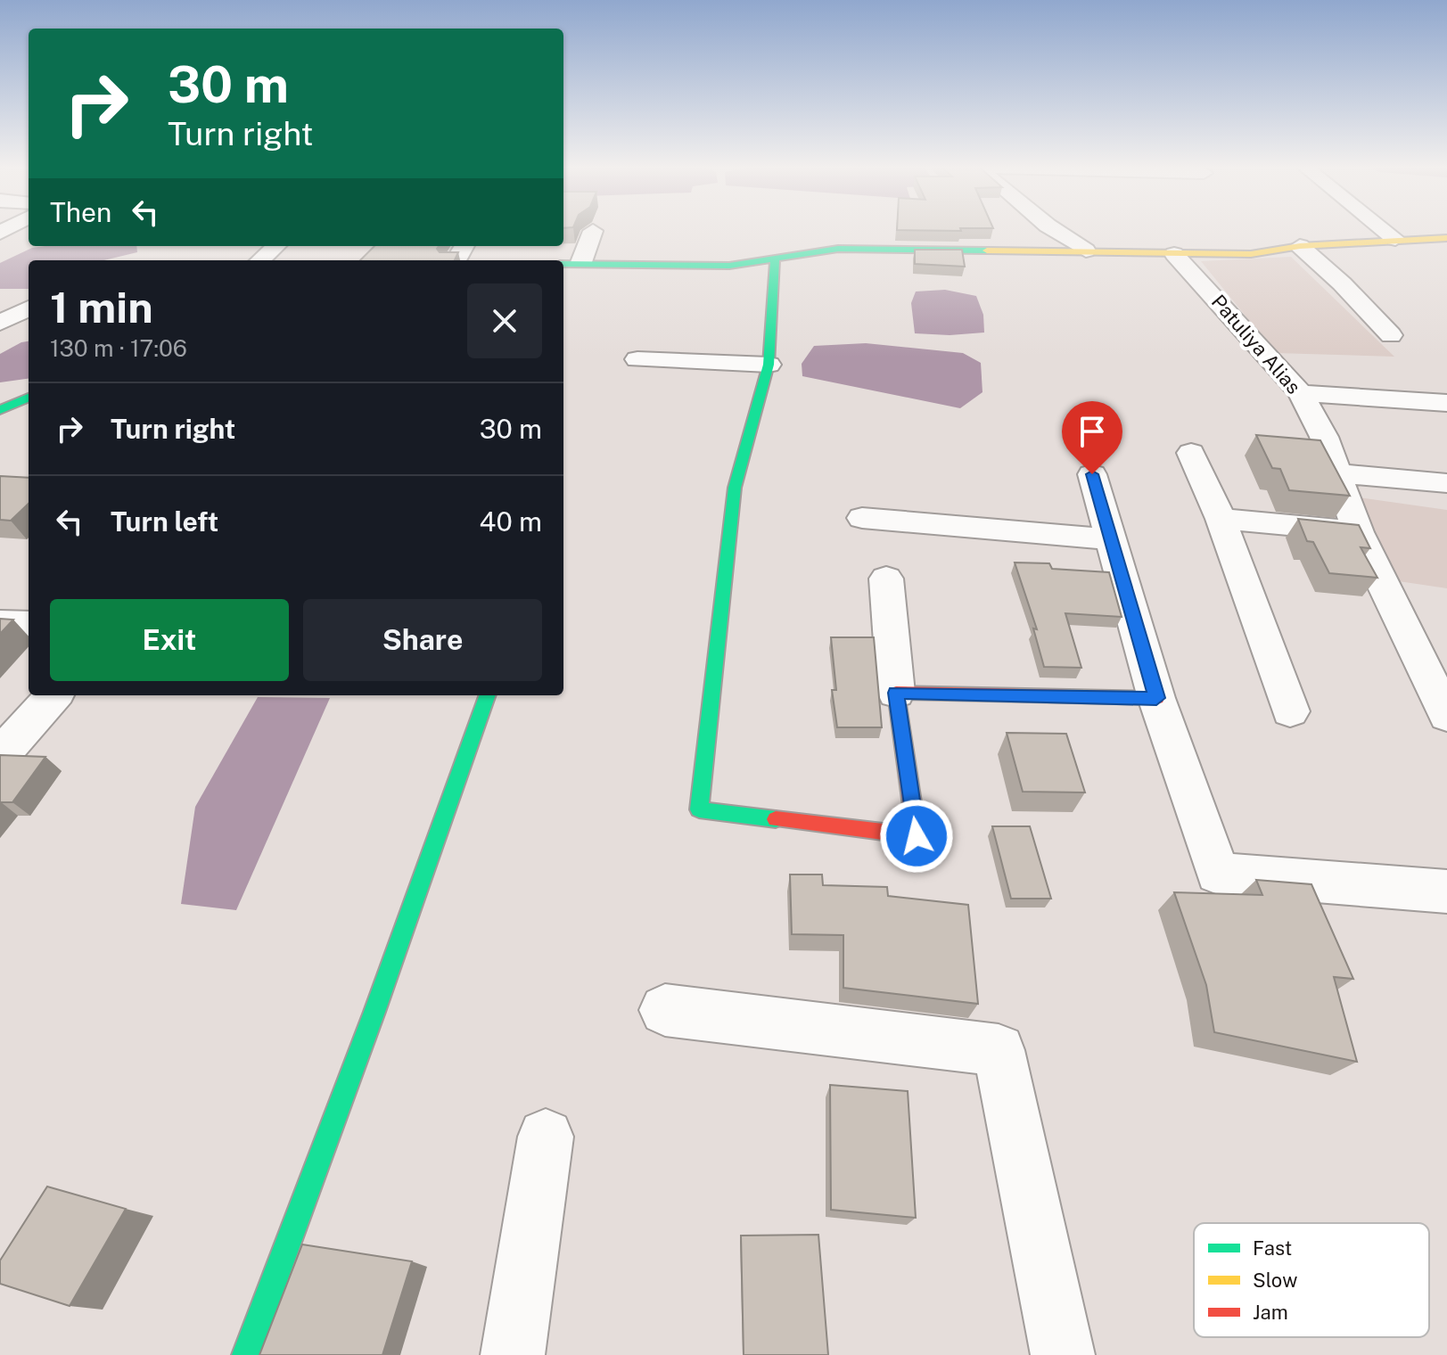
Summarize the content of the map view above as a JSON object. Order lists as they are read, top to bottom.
{
  "streets": {
    "street": ["Patuliya Alias"]
  },
  "legend": ["Fast", "Slow", "Jam"],
  "page": {
    "turn": ["30 m", "Turn right"],
    "then": "Then",
    "heading": ["1 min", "130 m · 17:06"],
    "list": [
      {
        "name": "Turn right",
        "value": "30 m"
      },
      {
        "name": "Turn left",
        "value": "40 m"
      }
    ],
    "buttons": ["Exit", "Share"]
  }
}
